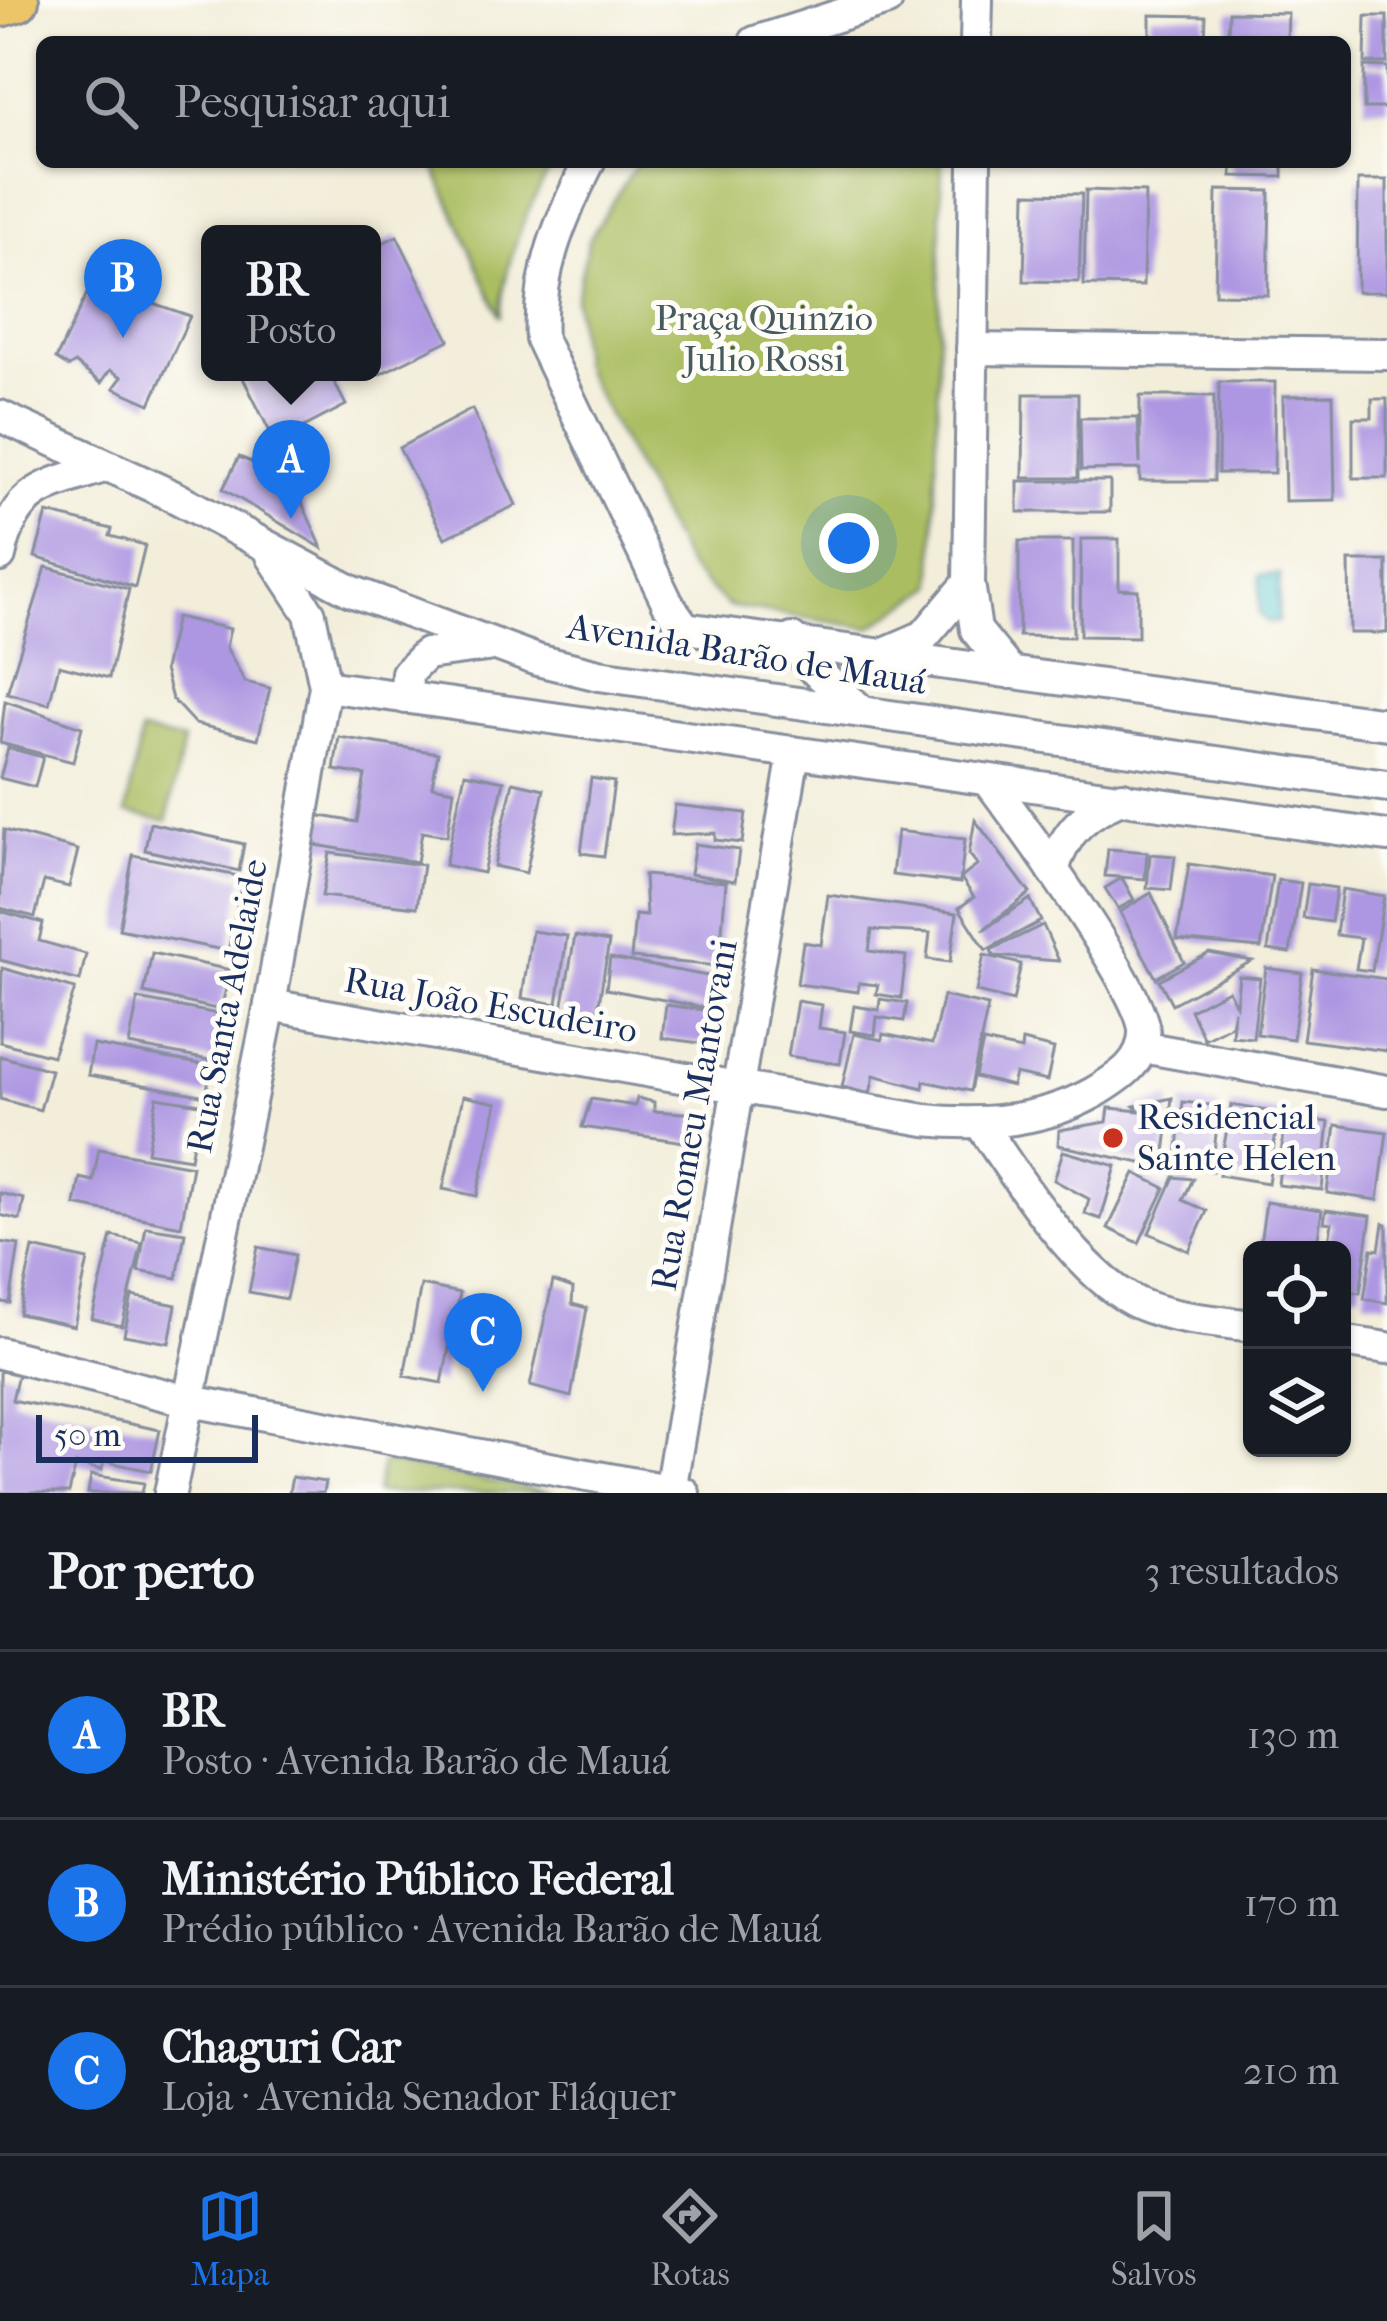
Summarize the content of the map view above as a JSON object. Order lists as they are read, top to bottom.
{
  "streets": {
    "street": [
      "Avenida Barão de Mauá",
      "Rua João Escudeiro",
      "Rua Santa Adelaide",
      "Rua Romeu Mantovani"
    ]
  },
  "crossings": [
    ["Avenida Barão de Mauá", "Rua Santa Adelaide"],
    ["Rua João Escudeiro", "Rua Santa Adelaide"],
    ["Rua João Escudeiro", "Rua Romeu Mantovani"]
  ],
  "parks": ["Praça Quinzio Julio Rossi"],
  "places": ["Residencial Sainte Helen"],
  "scale_bar": "50 m",
  "page": {
    "search": "Pesquisar aqui",
    "popup": ["BR", "Posto"],
    "pins": ["B", "A", "C"],
    "scale": "50 m",
    "heading": ["Por perto", "3 resultados"],
    "list": [
      {
        "mark": "A",
        "name": "BR",
        "note": "Posto · Avenida Barão de Mauá",
        "value": "130 m"
      },
      {
        "mark": "B",
        "name": "Ministério Público Federal",
        "note": "Prédio público · Avenida Barão de Mauá",
        "value": "170 m"
      },
      {
        "mark": "C",
        "name": "Chaguri Car",
        "note": "Loja · Avenida Senador Fláquer",
        "value": "210 m"
      }
    ],
    "nav": ["Mapa", "Rotas", "Salvos"]
  }
}
